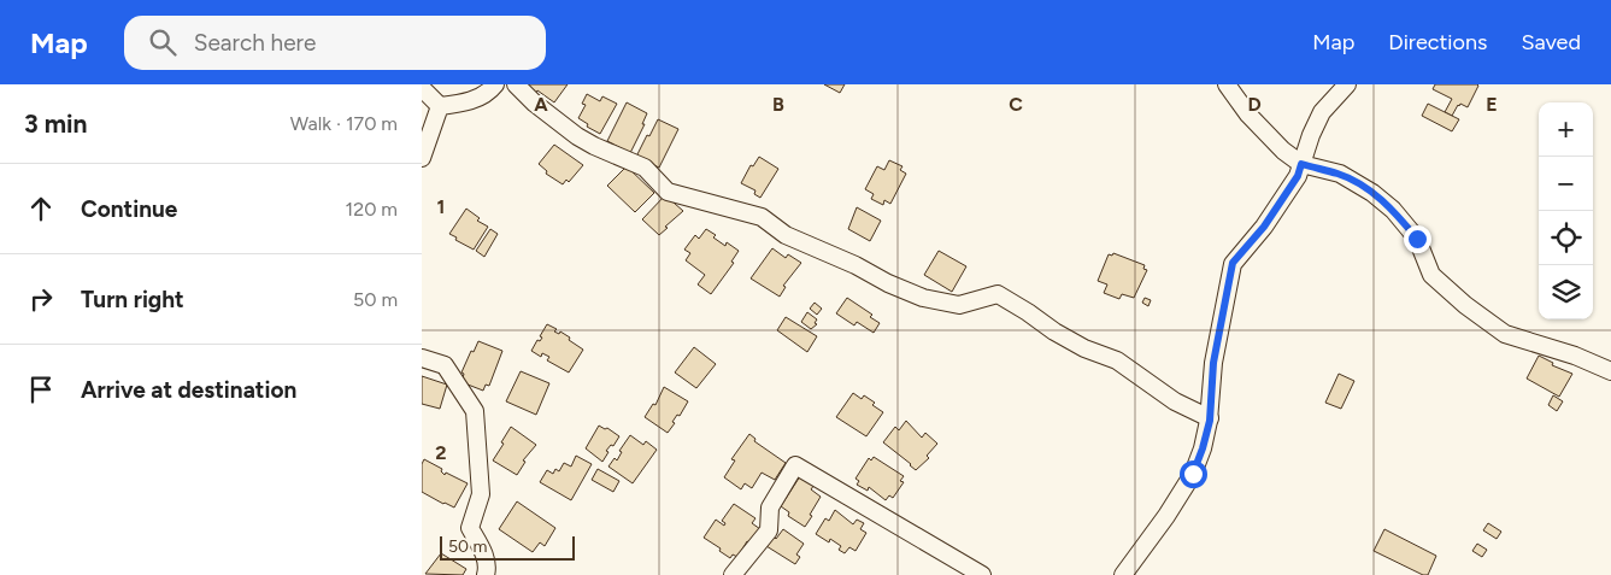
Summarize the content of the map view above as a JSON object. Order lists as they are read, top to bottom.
{
  "scale_bar": "50 m",
  "page": {
    "header": "Map",
    "search": "Search here",
    "nav": ["Map", "Directions", "Saved"],
    "heading": ["3 min", "Walk · 170 m"],
    "map_buttons": ["+", "−"],
    "list": [
      ["Continue", "120 m"],
      ["Turn right", "50 m"],
      "Arrive at destination"
    ],
    "scale": "50 m"
  },
  "grid": {
    "columns": [
      "A",
      "B",
      "C",
      "D",
      "E"
    ],
    "rows": ["1", "2"]
  }
}
